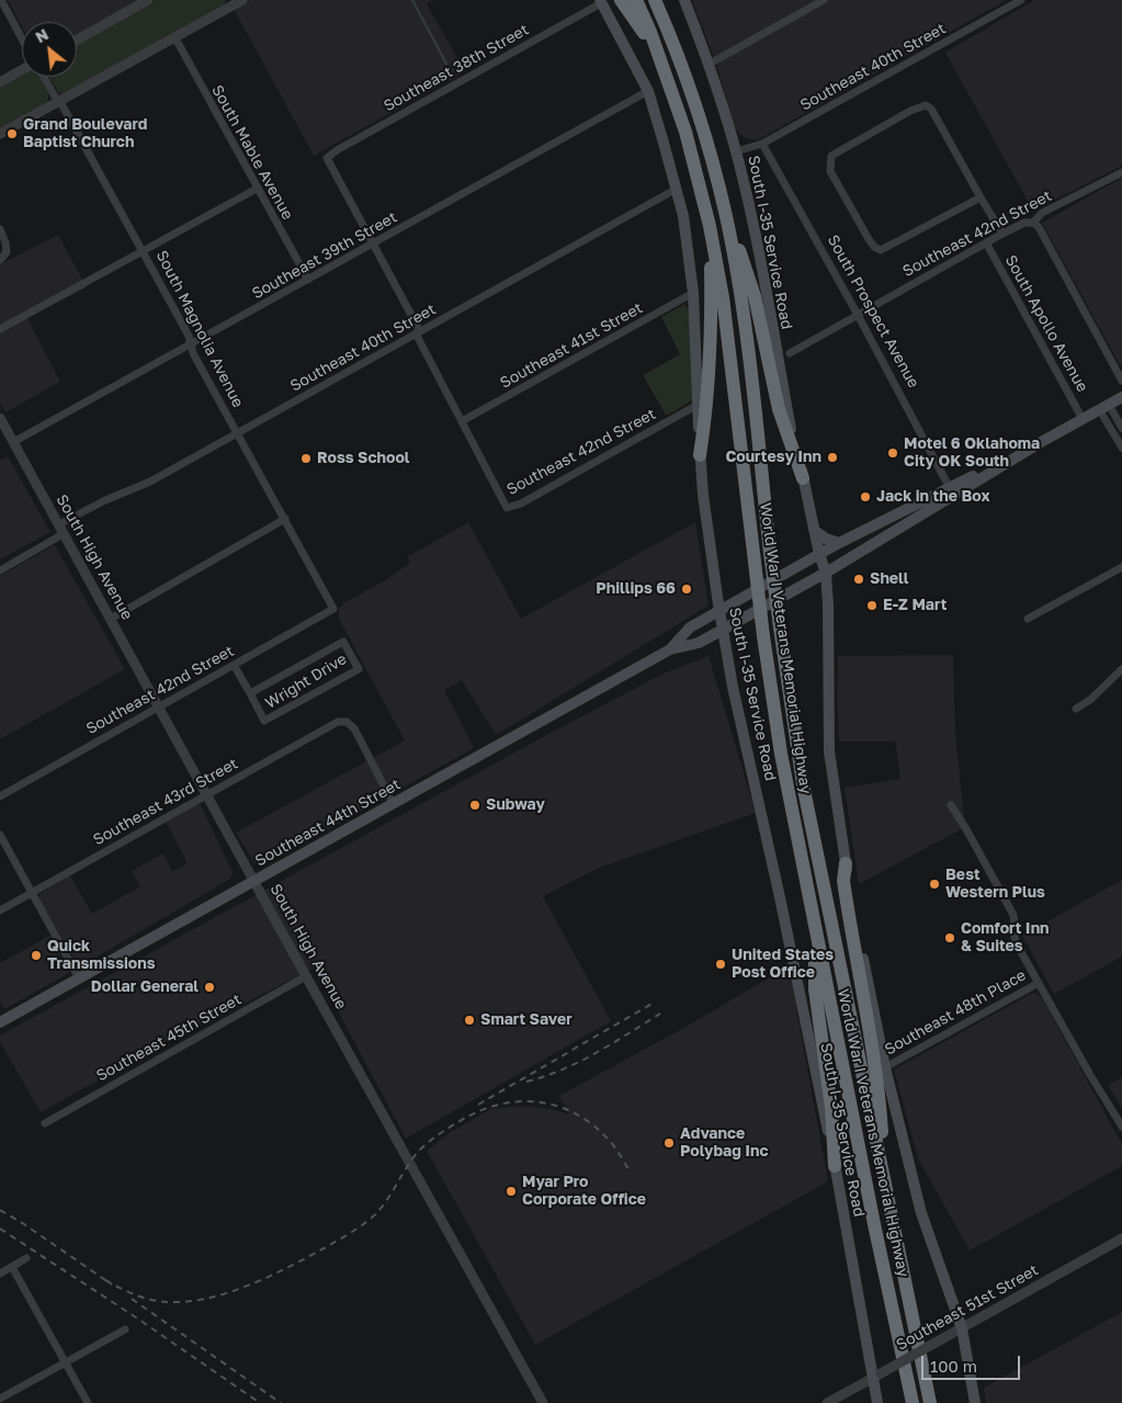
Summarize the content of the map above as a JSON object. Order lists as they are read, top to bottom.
{
  "streets": {
    "highway": ["World War I Veterans Memorial Highway"],
    "main road": ["South I-35 Service Road", "Southeast 44th Street"],
    "street": [
      "Southeast 40th Street",
      "Southeast 38th Street",
      "South Mable Avenue",
      "Southeast 42nd Street",
      "Southeast 39th Street",
      "South Prospect Avenue",
      "South Apollo Avenue",
      "South Magnolia Avenue",
      "Southeast 41st Street",
      "South High Avenue",
      "Wright Drive",
      "Southeast 43rd Street",
      "Southeast 48th Place",
      "Southeast 45th Street",
      "Southeast 51st Street"
    ]
  },
  "crossings": [
    ["Southeast 40th Street", "South I-35 Service Road"],
    ["Southeast 40th Street", "South Prospect Avenue"],
    ["Southeast 40th Street", "South Magnolia Avenue"],
    ["Southeast 40th Street", "South High Avenue"],
    ["Southeast 38th Street", "South I-35 Service Road"],
    ["Southeast 38th Street", "Southeast 39th Street"],
    ["South Mable Avenue", "Southeast 39th Street"],
    ["Southeast 42nd Street", "South I-35 Service Road"],
    ["Southeast 42nd Street", "South Prospect Avenue"],
    ["Southeast 42nd Street", "South Apollo Avenue"],
    ["Southeast 42nd Street", "South Magnolia Avenue"],
    ["Southeast 42nd Street", "Southeast 41st Street"],
    ["Southeast 42nd Street", "South High Avenue"],
    ["Southeast 42nd Street", "Wright Drive"],
    ["South I-35 Service Road", "Southeast 39th Street"],
    ["South I-35 Service Road", "Southeast 41st Street"],
    ["South I-35 Service Road", "Southeast 44th Street"],
    ["South I-35 Service Road", "Southeast 48th Place"],
    ["South I-35 Service Road", "Southeast 51st Street"],
    ["Southeast 39th Street", "South Magnolia Avenue"],
    ["Southeast 39th Street", "South High Avenue"],
    ["South Prospect Avenue", "Southeast 44th Street"],
    ["South Apollo Avenue", "Southeast 44th Street"],
    ["South High Avenue", "Southeast 43rd Street"],
    ["South High Avenue", "Southeast 44th Street"],
    ["South High Avenue", "Southeast 45th Street"],
    ["Southeast 43rd Street", "Southeast 44th Street"]
  ],
  "places": [
    "Grand Boulevard Baptist Church",
    "Motel 6 Oklahoma City OK South",
    "Courtesy Inn",
    "Ross School",
    "Jack in the Box",
    "Shell",
    "Phillips 66",
    "E-Z Mart",
    "Subway",
    "Best Western Plus",
    "Comfort Inn & Suites",
    "Quick Transmissions",
    "United States Post Office",
    "Dollar General",
    "Smart Saver",
    "Advance Polybag Inc",
    "Myar Pro Corporate Office"
  ],
  "scale_bar": "100 m",
  "north": "top left"
}
